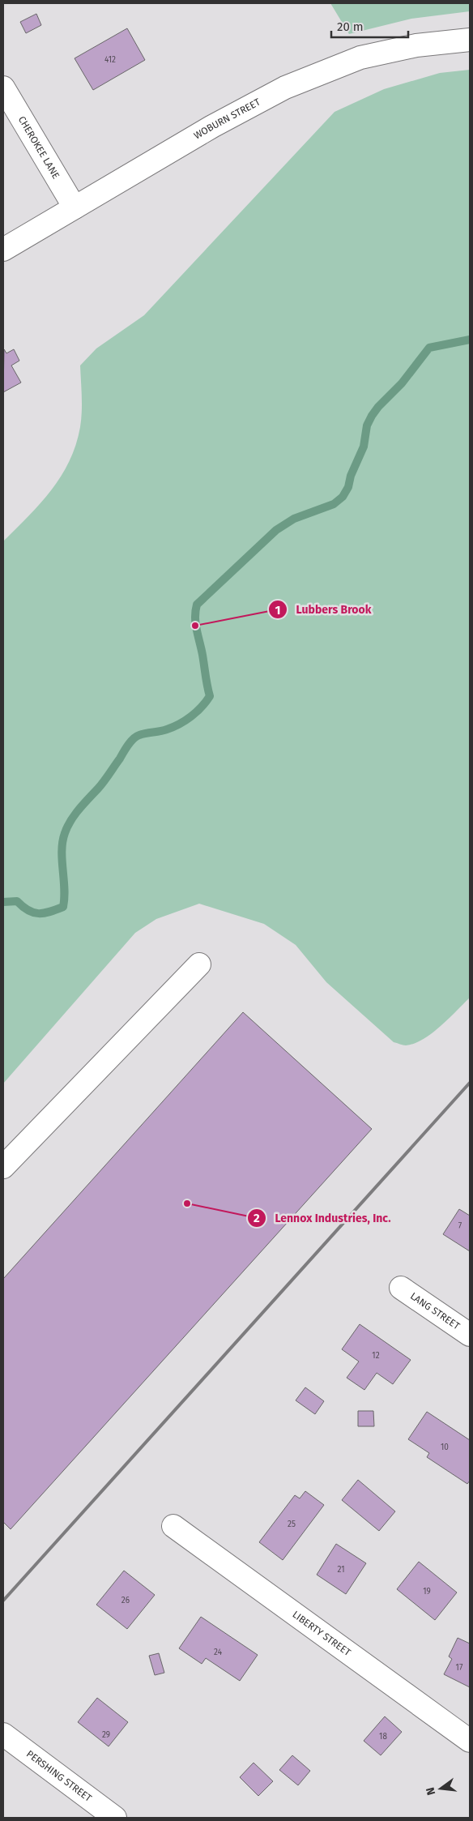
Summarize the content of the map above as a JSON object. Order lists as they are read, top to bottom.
{
  "streets": {
    "street": [
      "WOBURN STREET",
      "CHEROKEE LANE",
      "LANG STREET",
      "LIBERTY STREET",
      "PERSHING STREET"
    ]
  },
  "crossings": [
    ["WOBURN STREET", "CHEROKEE LANE"]
  ],
  "places": ["Lubbers Brook", "Lennox Industries, Inc."],
  "house_numbers": [
    "412",
    "7",
    "12",
    "10",
    "25",
    "21",
    "19",
    "26",
    "24",
    "17",
    "29",
    "18"
  ],
  "scale_bar": "20 m",
  "north": "left"
}
